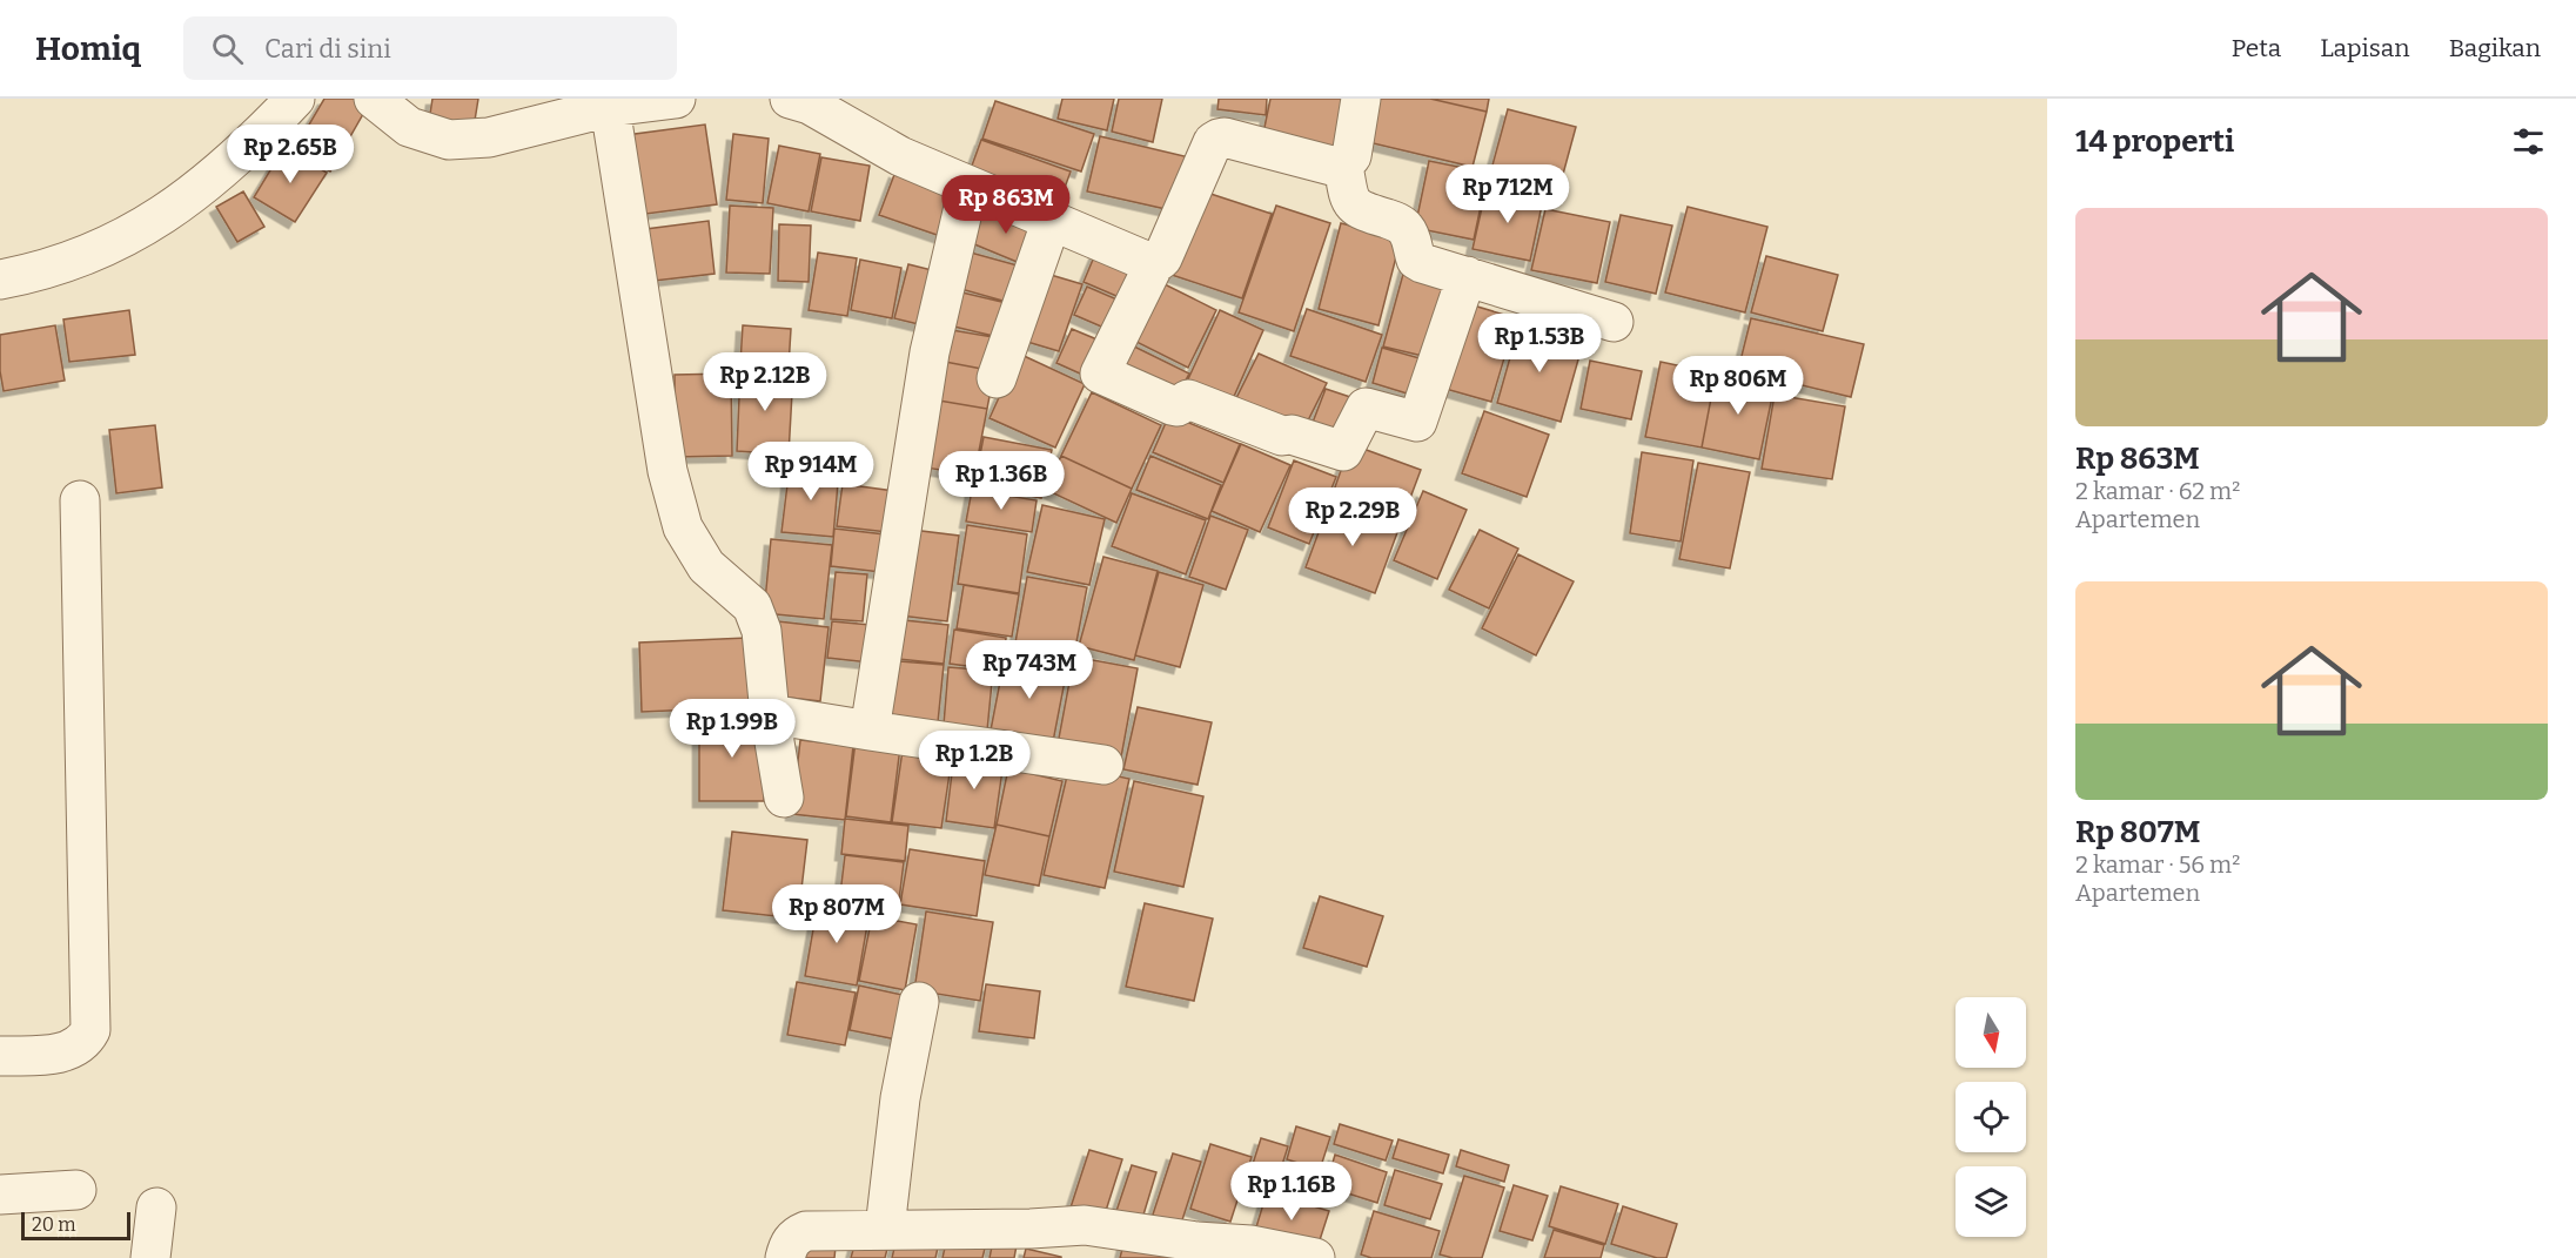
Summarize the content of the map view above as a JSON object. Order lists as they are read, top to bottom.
{
  "scale_bar": "20 m",
  "north": "bottom",
  "page": {
    "header": "Homiq",
    "search": "Cari di sini",
    "nav": ["Peta", "Lapisan", "Bagikan"],
    "heading": "14 properti",
    "price": [
      "Rp 2.65B",
      "Rp 712M",
      "Rp 863M",
      "Rp 1.53B",
      "Rp 2.12B",
      "Rp 806M",
      "Rp 914M",
      "Rp 1.36B",
      "Rp 2.29B",
      "Rp 743M",
      "Rp 1.99B",
      "Rp 1.2B",
      "Rp 807M",
      "Rp 1.16B"
    ],
    "list": [
      {
        "name": "Rp 863M",
        "note": "2 kamar · 62 m² · Apartemen"
      },
      {
        "name": "Rp 807M",
        "note": "2 kamar · 56 m² · Apartemen"
      }
    ],
    "scale": "20 m"
  }
}
